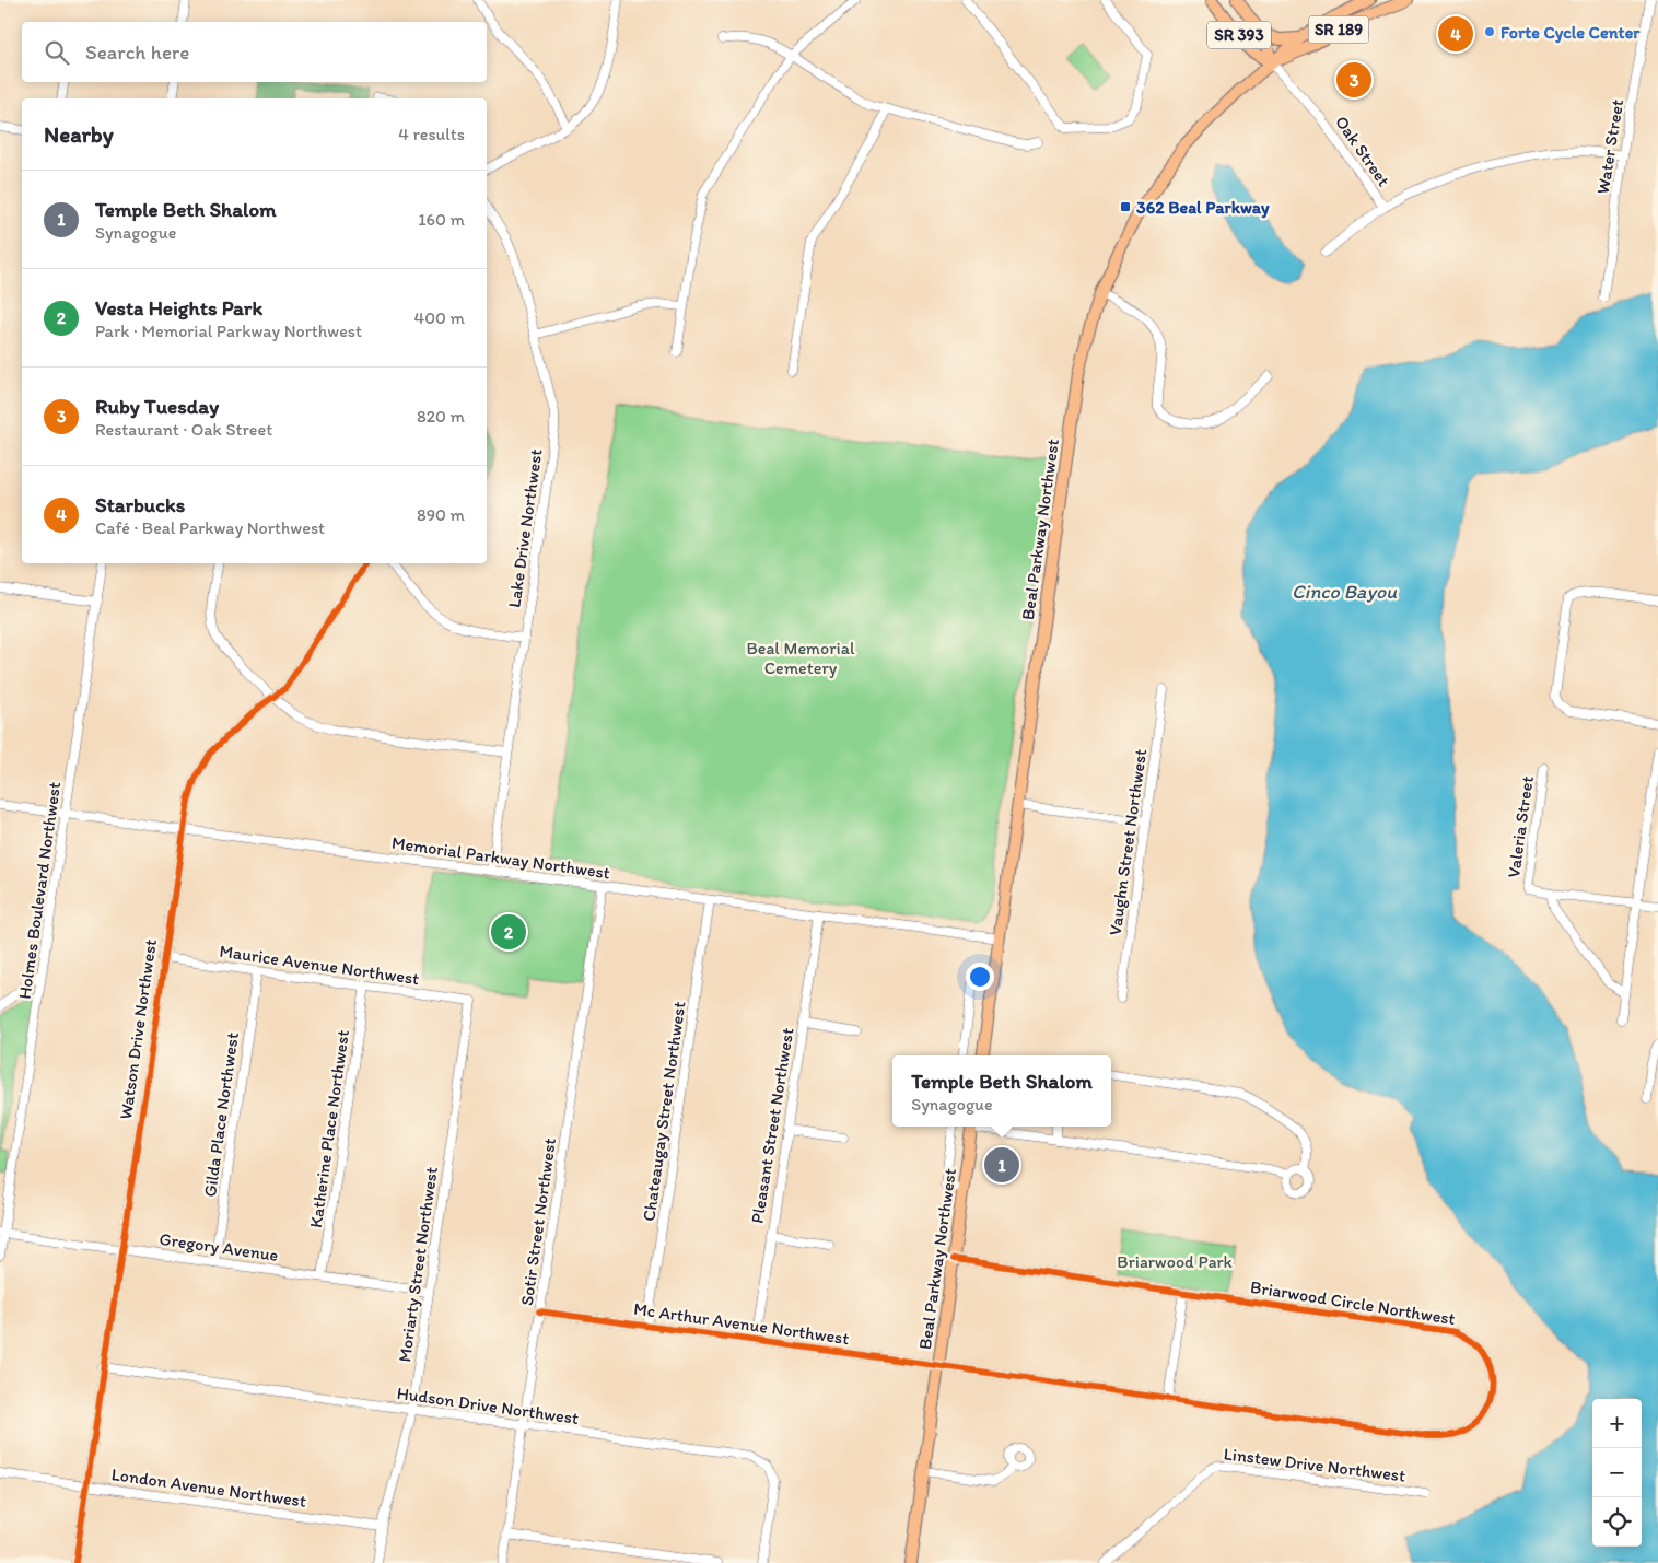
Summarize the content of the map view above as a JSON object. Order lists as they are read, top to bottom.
{
  "streets": {
    "main road": ["SR 189", "SR 393", "Beal Parkway Northwest"],
    "street": [
      "Water Street",
      "Oak Street",
      "Lake Drive Northwest",
      "Valeria Street",
      "Vaughn Street Northwest",
      "Memorial Parkway Northwest",
      "Holmes Boulevard Northwest",
      "Maurice Avenue Northwest",
      "Watson Drive Northwest",
      "Chateaugay Street Northwest",
      "Gilda Place Northwest",
      "Pleasant Street Northwest",
      "Katherine Place Northwest",
      "Sotir Street Northwest",
      "Gregory Avenue",
      "Moriarty Street Northwest",
      "Briarwood Circle Northwest",
      "Mc Arthur Avenue Northwest",
      "Hudson Drive Northwest",
      "Linstew Drive Northwest",
      "London Avenue Northwest"
    ]
  },
  "crossings": [
    ["SR 393", "Oak Street"],
    ["SR 393", "Beal Parkway Northwest"],
    ["Oak Street", "Beal Parkway Northwest"],
    ["Lake Drive Northwest", "Memorial Parkway Northwest"],
    ["Beal Parkway Northwest", "Memorial Parkway Northwest"],
    ["Beal Parkway Northwest", "Briarwood Circle Northwest"],
    ["Beal Parkway Northwest", "Mc Arthur Avenue Northwest"],
    ["Memorial Parkway Northwest", "Holmes Boulevard Northwest"],
    ["Memorial Parkway Northwest", "Watson Drive Northwest"],
    ["Memorial Parkway Northwest", "Chateaugay Street Northwest"],
    ["Memorial Parkway Northwest", "Pleasant Street Northwest"],
    ["Memorial Parkway Northwest", "Sotir Street Northwest"],
    ["Holmes Boulevard Northwest", "Gregory Avenue"],
    ["Maurice Avenue Northwest", "Watson Drive Northwest"],
    ["Maurice Avenue Northwest", "Gilda Place Northwest"],
    ["Maurice Avenue Northwest", "Katherine Place Northwest"],
    ["Maurice Avenue Northwest", "Moriarty Street Northwest"],
    ["Watson Drive Northwest", "Gregory Avenue"],
    ["Watson Drive Northwest", "Hudson Drive Northwest"],
    ["Watson Drive Northwest", "London Avenue Northwest"],
    ["Chateaugay Street Northwest", "Mc Arthur Avenue Northwest"],
    ["Gilda Place Northwest", "Gregory Avenue"],
    ["Pleasant Street Northwest", "Mc Arthur Avenue Northwest"],
    ["Katherine Place Northwest", "Gregory Avenue"],
    ["Sotir Street Northwest", "Mc Arthur Avenue Northwest"],
    ["Sotir Street Northwest", "Hudson Drive Northwest"],
    ["Gregory Avenue", "Moriarty Street Northwest"],
    ["Moriarty Street Northwest", "Hudson Drive Northwest"],
    ["Moriarty Street Northwest", "London Avenue Northwest"],
    ["Briarwood Circle Northwest", "Mc Arthur Avenue Northwest"]
  ],
  "water": ["Cinco Bayou"],
  "parks": ["Beal Memorial Cemetery", "Briarwood Park"],
  "places": {
    "other": ["Forte Cycle Center"],
    "transit": ["362 Beal Parkway"]
  },
  "page": {
    "pins": [
      "4",
      "3",
      "2",
      "1"
    ],
    "search": "Search here",
    "heading": ["Nearby", "4 results"],
    "list": [
      {
        "mark": "1",
        "name": "Temple Beth Shalom",
        "note": "Synagogue",
        "value": "160 m"
      },
      {
        "mark": "2",
        "name": "Vesta Heights Park",
        "note": "Park · Memorial Parkway Northwest",
        "value": "400 m"
      },
      {
        "mark": "3",
        "name": "Ruby Tuesday",
        "note": "Restaurant · Oak Street",
        "value": "820 m"
      },
      {
        "mark": "4",
        "name": "Starbucks",
        "note": "Café · Beal Parkway Northwest",
        "value": "890 m"
      }
    ],
    "popup": ["Temple Beth Shalom", "Synagogue"],
    "map_buttons": ["+", "−"]
  }
}
